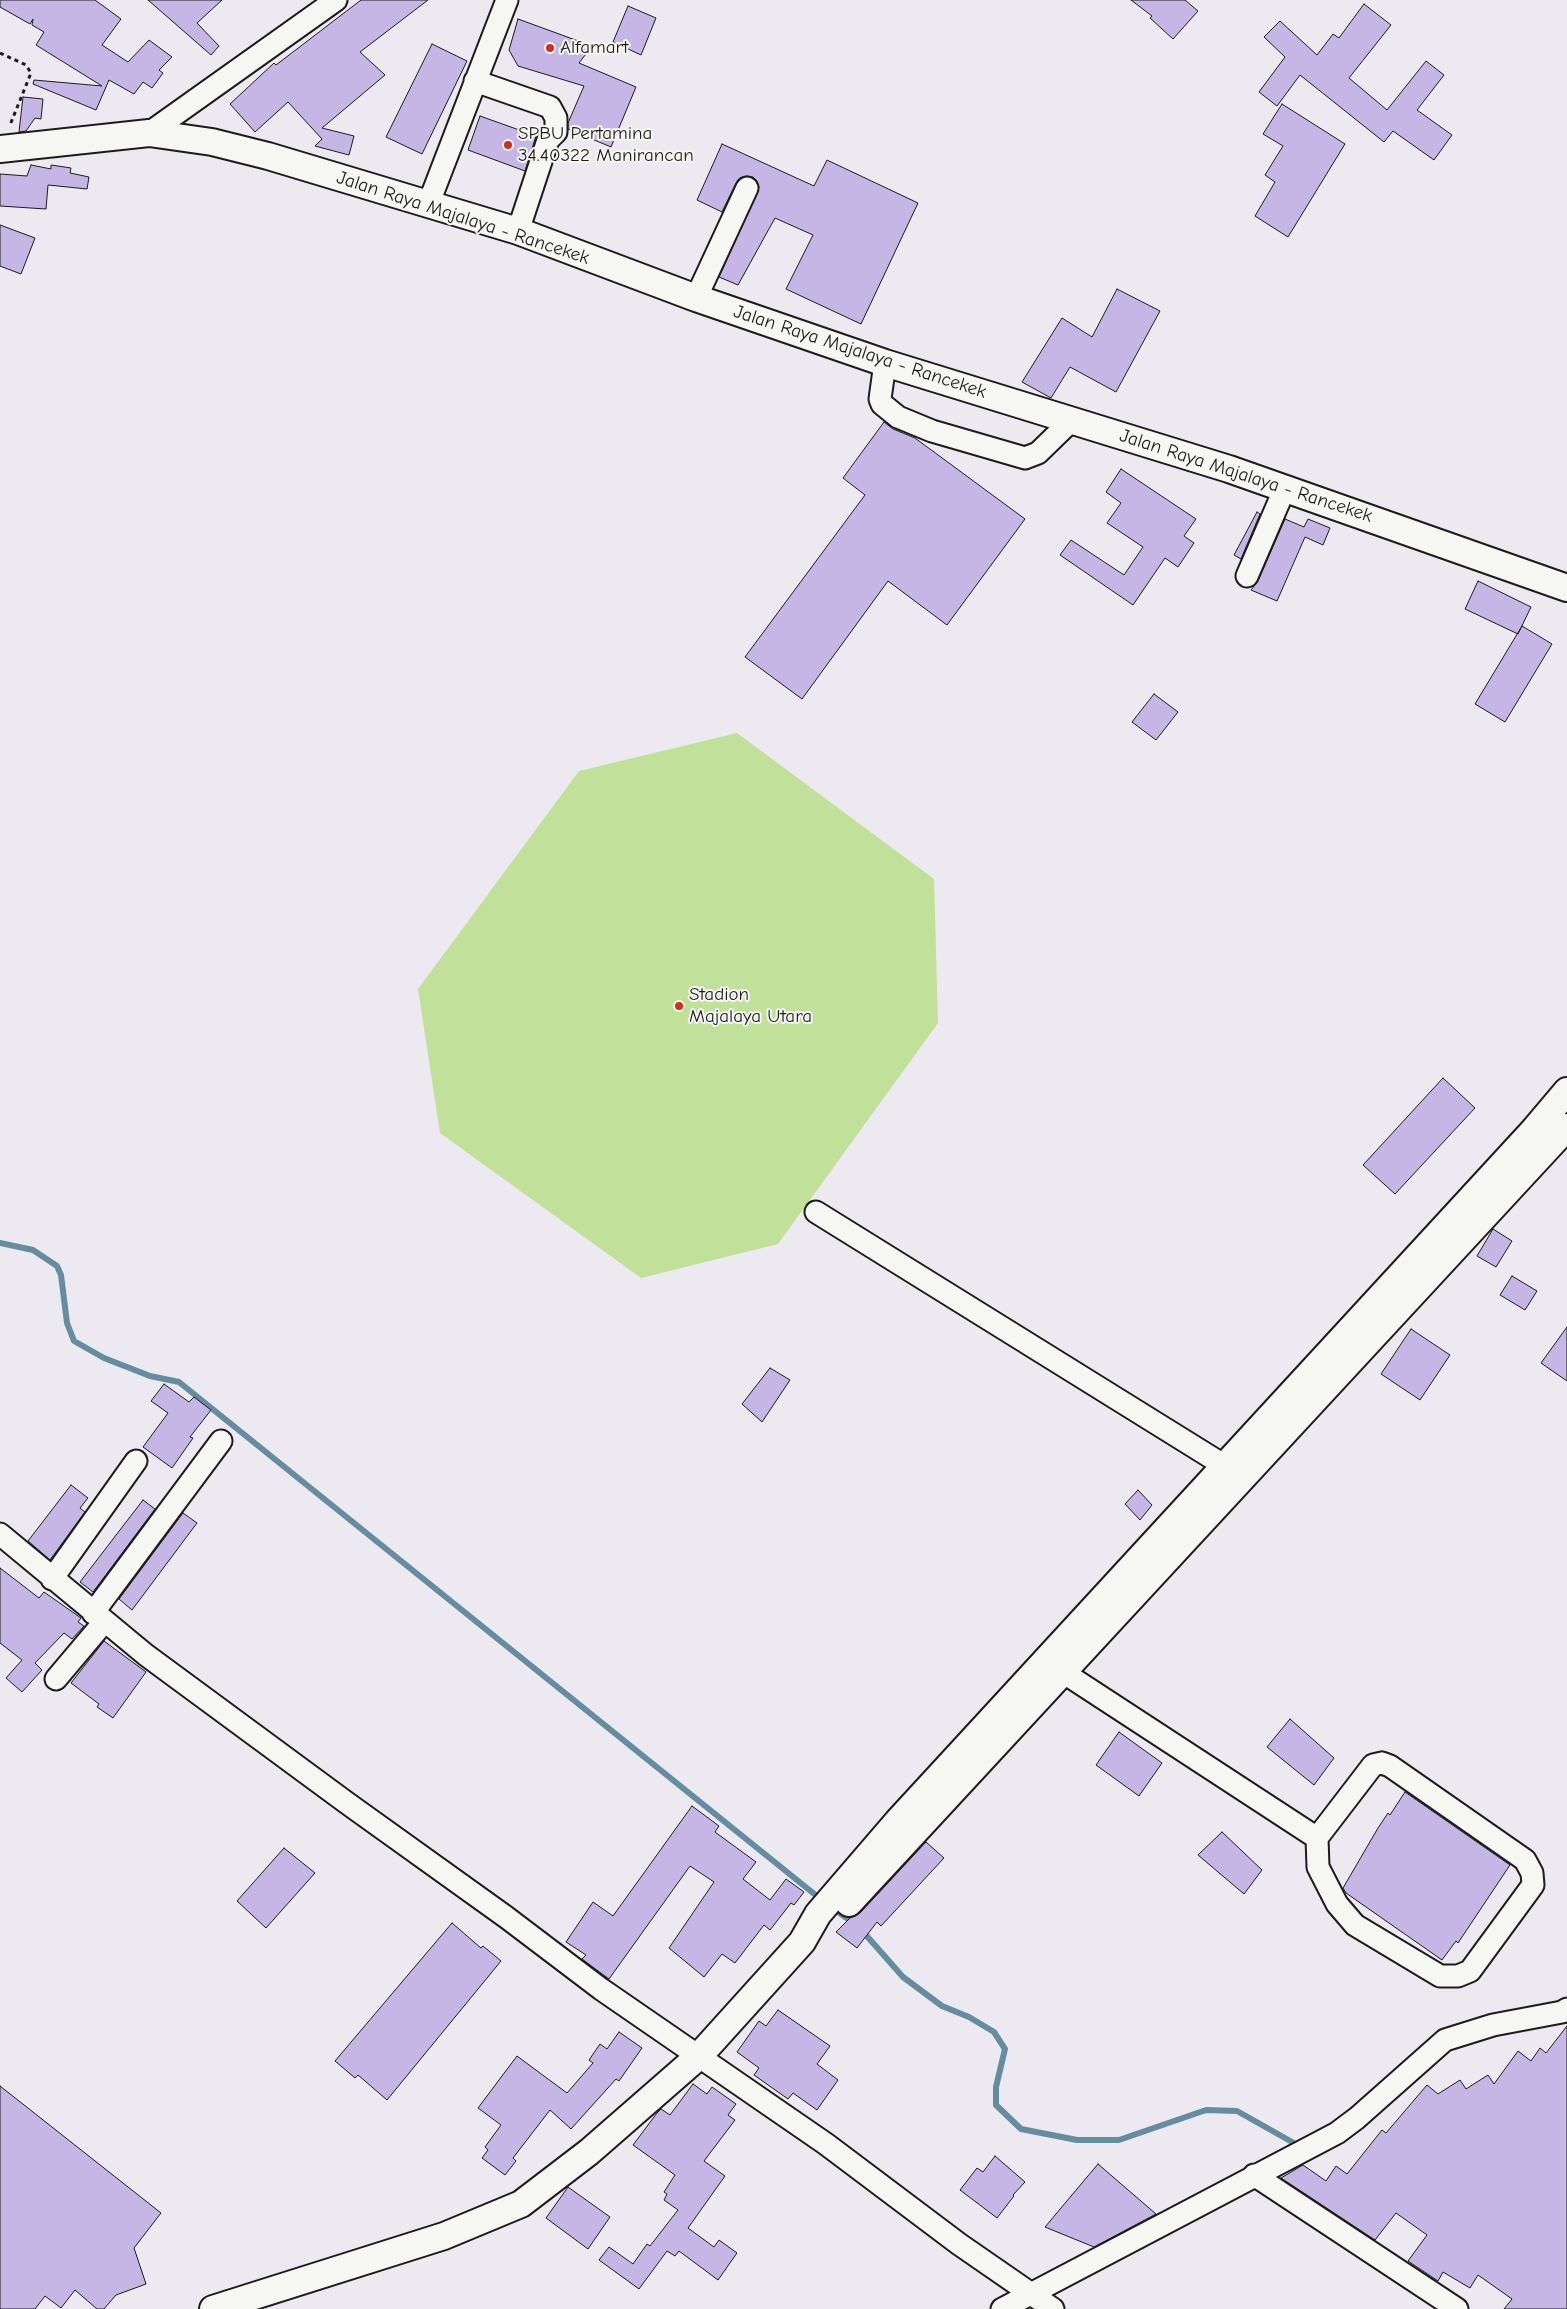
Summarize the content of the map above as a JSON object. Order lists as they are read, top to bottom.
{
  "streets": {
    "main road": ["Jalan Raya Majalaya - Rancekek"]
  },
  "places": ["Alfamart", "SPBU Pertamina 34.40322 Manirancan", "Stadion Majalaya Utara"]
}
